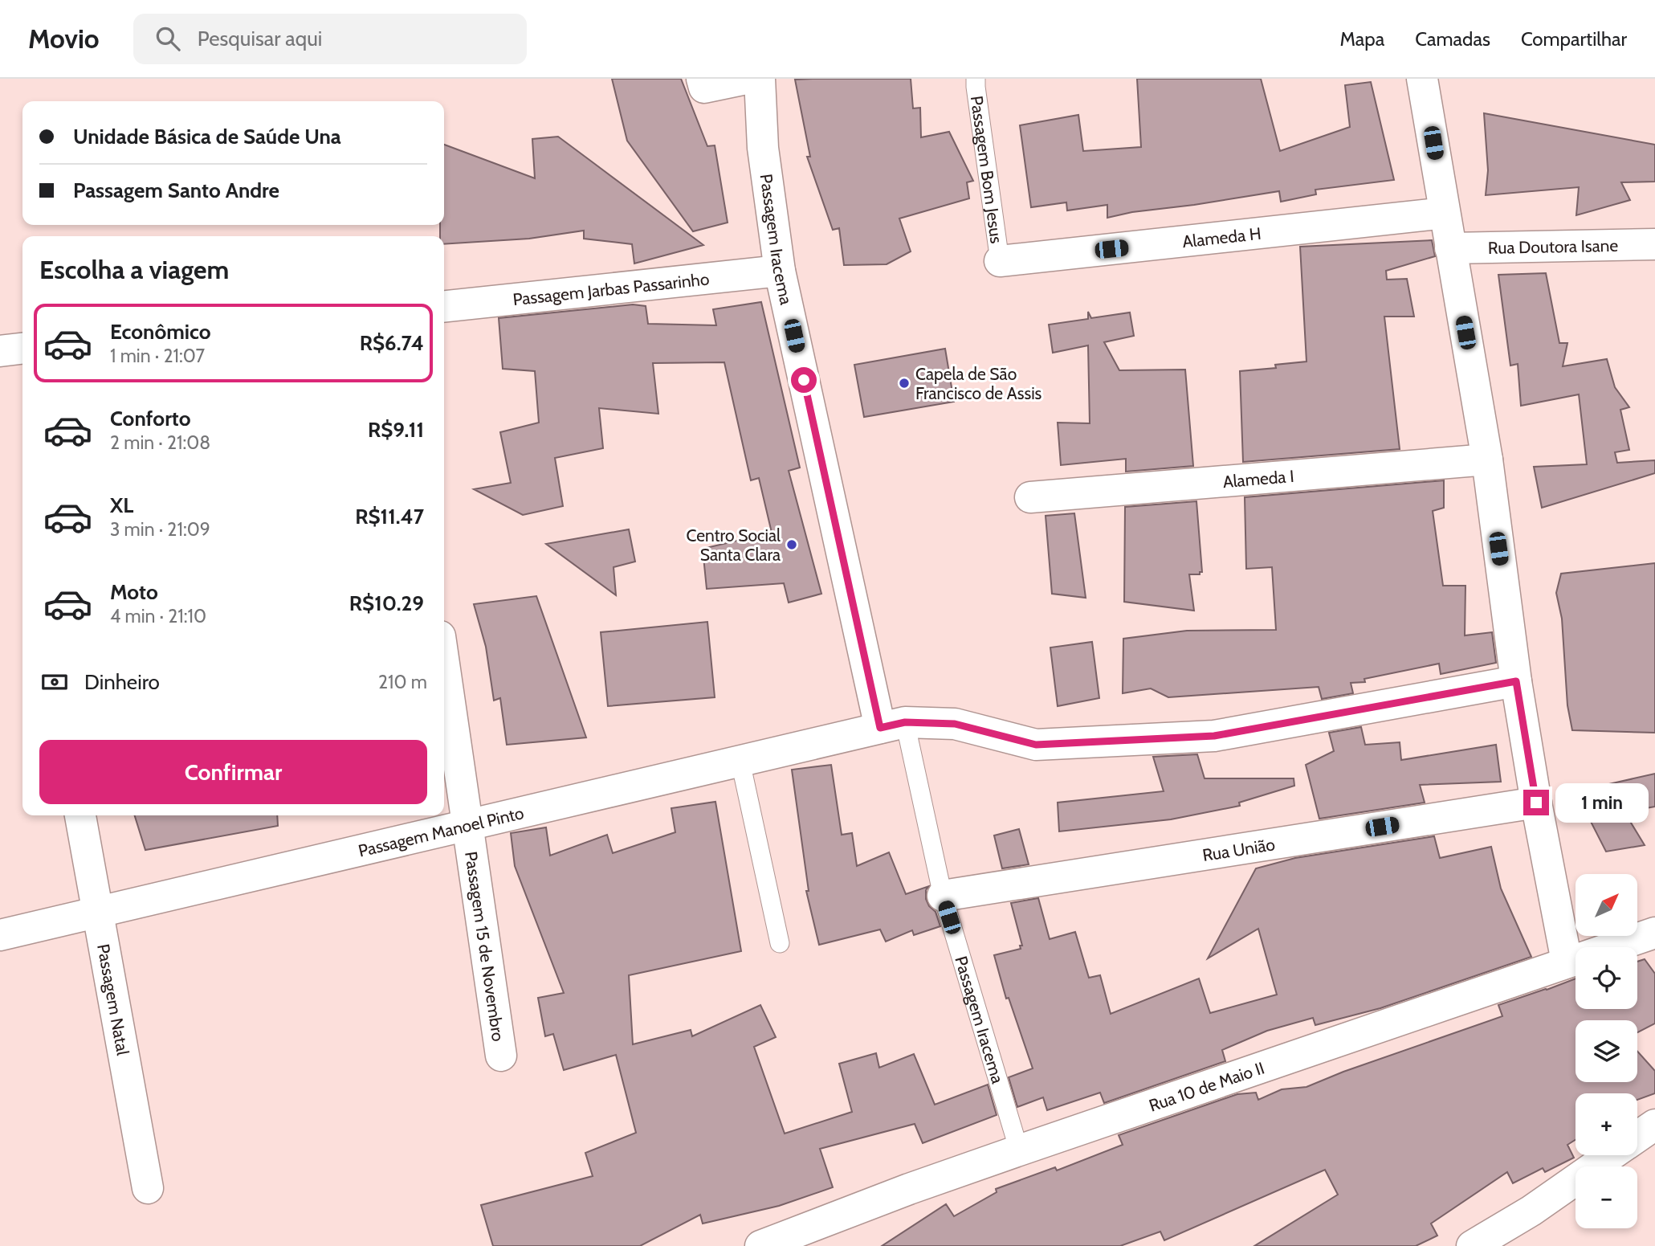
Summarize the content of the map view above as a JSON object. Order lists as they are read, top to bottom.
{
  "streets": {
    "street": [
      "Alameda H",
      "Passagem Iracema",
      "Rua Doutora Isane",
      "Passagem Jarbas Passarinho",
      "Alameda I",
      "Passagem Manoel Pinto",
      "Rua União",
      "Passagem 15 de Novembro",
      "Passagem Natal",
      "Rua 10 de Maio II"
    ],
    "lane": ["Passagem Bom Jesus"]
  },
  "crossings": [
    ["Passagem Bom Jesus", "Alameda H"],
    ["Passagem Iracema", "Passagem Jarbas Passarinho"],
    ["Passagem Iracema", "Passagem Manoel Pinto"],
    ["Passagem Iracema", "Rua União"],
    ["Passagem Iracema", "Rua 10 de Maio II"],
    ["Passagem Manoel Pinto", "Passagem 15 de Novembro"],
    ["Passagem Manoel Pinto", "Passagem Natal"]
  ],
  "places": ["Capela de São Francisco de Assis", "Centro Social Santa Clara"],
  "north": "top right",
  "page": {
    "header": "Movio",
    "search": "Pesquisar aqui",
    "nav": ["Mapa", "Camadas", "Compartilhar"],
    "banner": ["Unidade Básica de Saúde Una", "Passagem Santo Andre"],
    "heading": "Escolha a viagem",
    "list": [
      {
        "name": "Econômico",
        "note": "1 min · 21:07",
        "value": "R$6.74"
      },
      {
        "name": "Conforto",
        "note": "2 min · 21:08",
        "value": "R$9.11"
      },
      {
        "name": "XL",
        "note": "3 min · 21:09",
        "value": "R$11.47"
      },
      {
        "name": "Moto",
        "note": "4 min · 21:10",
        "value": "R$10.29"
      }
    ],
    "pay": ["Dinheiro", "210 m"],
    "buttons": "Confirmar",
    "bubble": "1 min",
    "map_buttons": ["+", "−"]
  }
}
